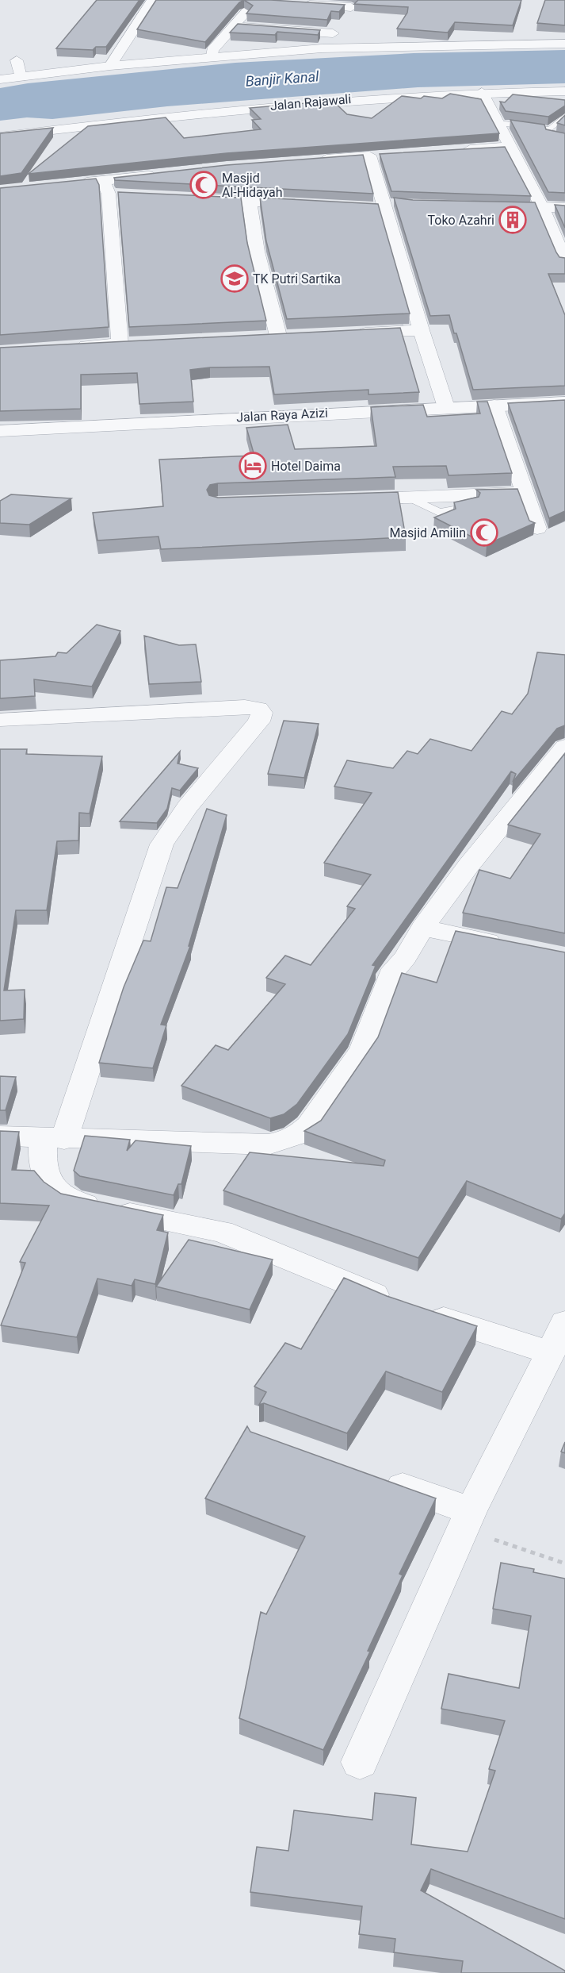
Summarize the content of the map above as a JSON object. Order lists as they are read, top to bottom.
{
  "streets": {
    "street": ["Jalan Rajawali", "Jalan Raya Azizi"]
  },
  "water": ["Banjir Kanal"],
  "places": {
    "mosque": ["Masjid Al-Hidayah", "Masjid Amilin"],
    "building": ["Toko Azahri"],
    "school or university": ["TK Putri Sartika"],
    "hotel": ["Hotel Daima"]
  }
}
